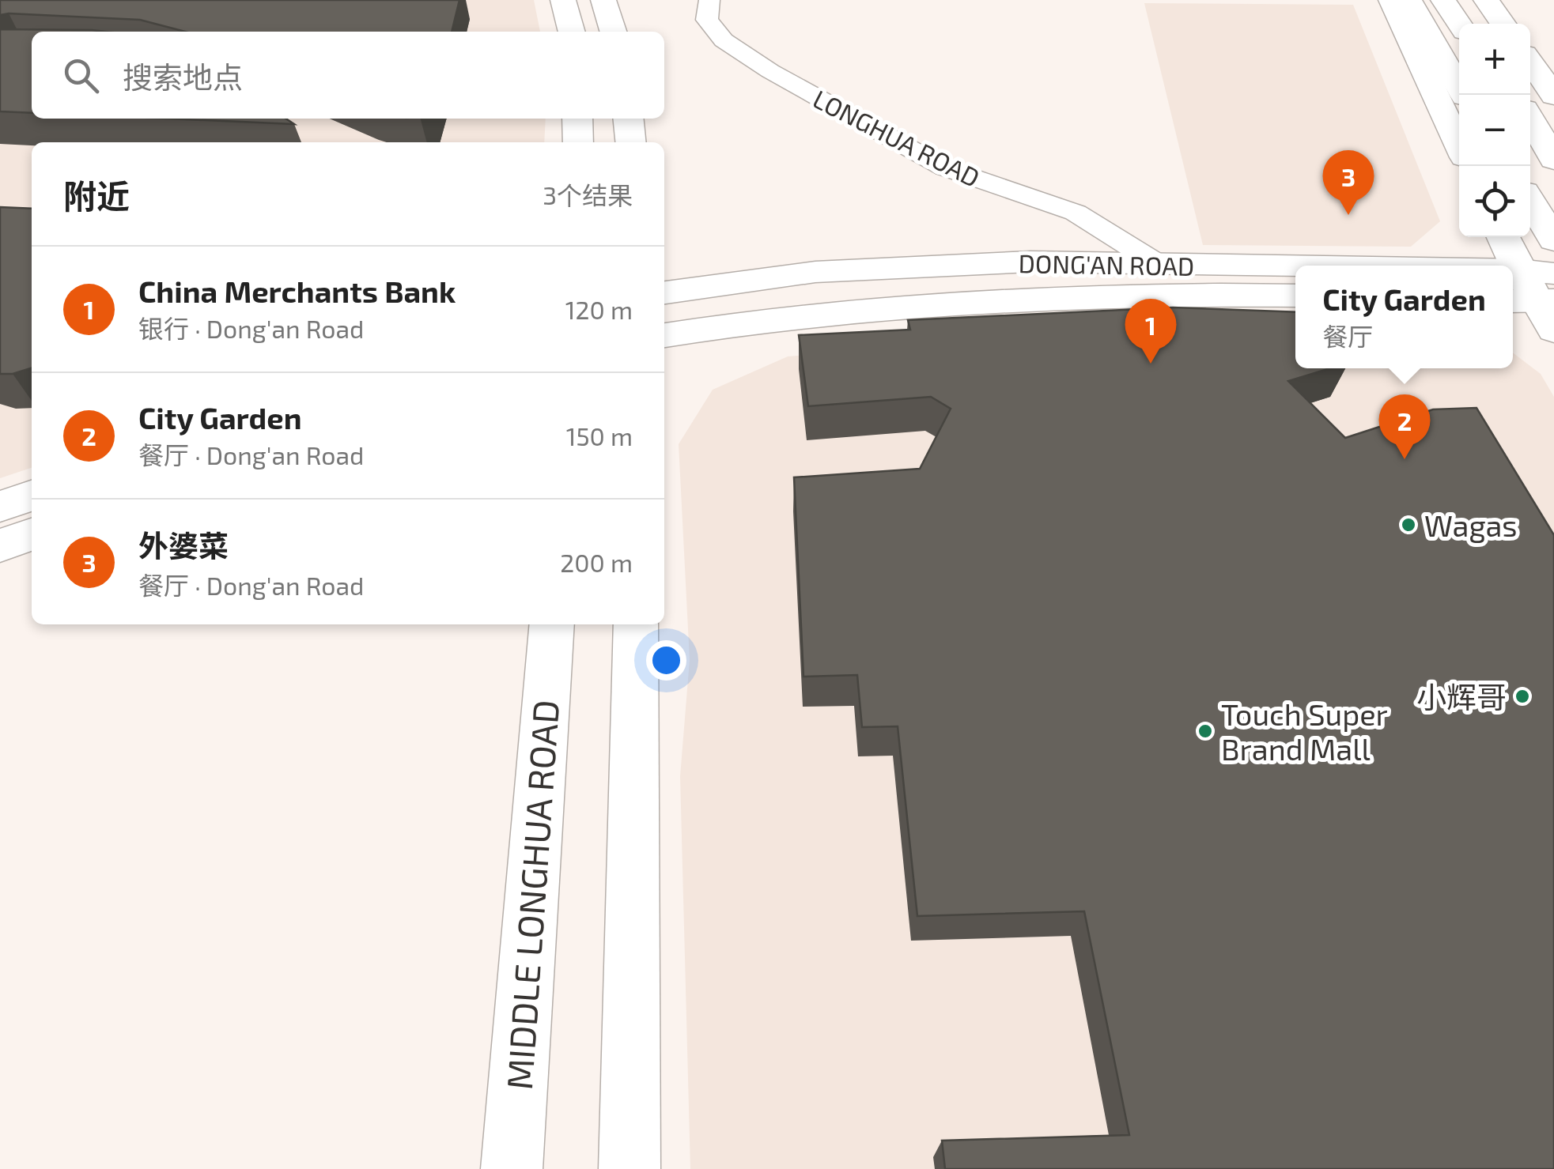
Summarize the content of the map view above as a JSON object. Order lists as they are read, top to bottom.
{
  "streets": {
    "main road": ["DONG'AN ROAD", "MIDDLE LONGHUA ROAD"],
    "street": ["LONGHUA ROAD"]
  },
  "crossings": [
    ["LONGHUA ROAD", "DONG'AN ROAD"]
  ],
  "places": ["Wagas", "小辉哥", "Touch Super Brand Mall"],
  "page": {
    "map_buttons": ["+", "−"],
    "search": "搜索地点",
    "heading": ["附近", "3个结果"],
    "pins": ["3", "1", "2"],
    "list": [
      {
        "mark": "1",
        "name": "China Merchants Bank",
        "note": "银行 · Dong'an Road",
        "value": "120 m"
      },
      {
        "mark": "2",
        "name": "City Garden",
        "note": "餐厅 · Dong'an Road",
        "value": "150 m"
      },
      {
        "mark": "3",
        "name": "外婆菜",
        "note": "餐厅 · Dong'an Road",
        "value": "200 m"
      }
    ],
    "popup": ["City Garden", "餐厅"]
  }
}
